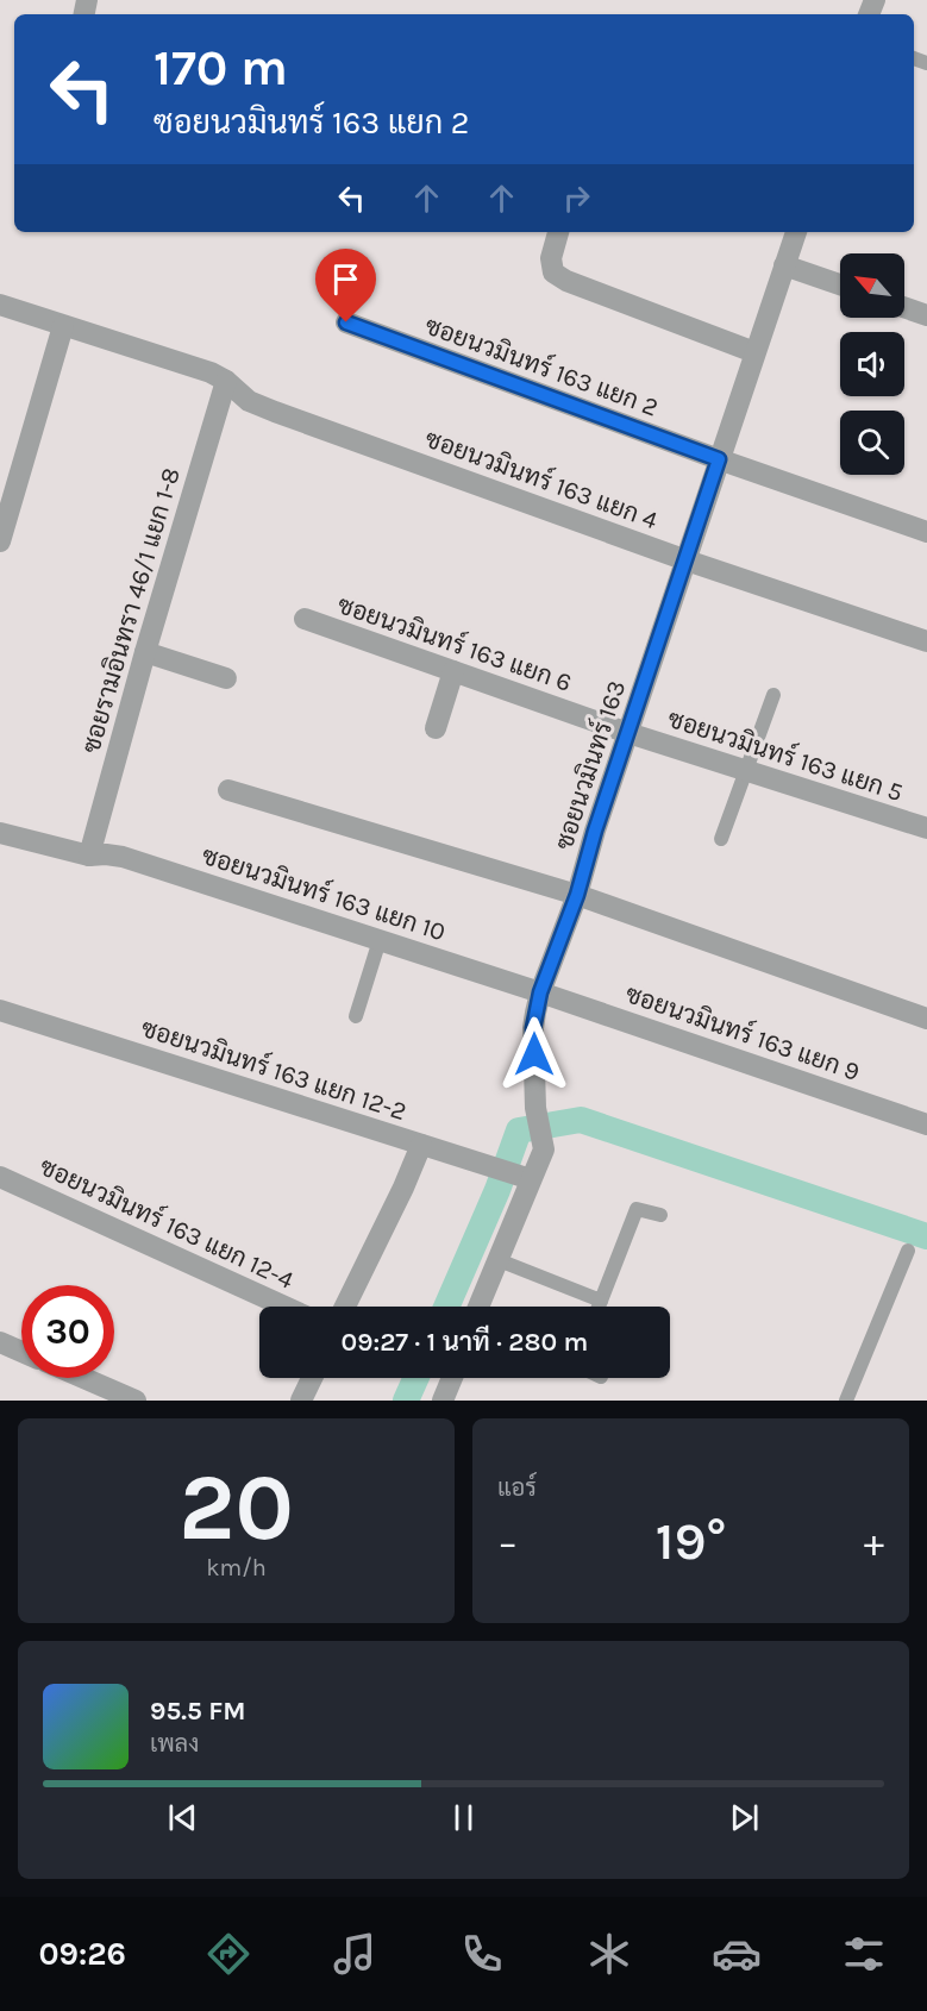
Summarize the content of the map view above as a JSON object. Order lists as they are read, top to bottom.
{
  "streets": {
    "street": [
      "ซอยนวมินทร์ 163 แยก 2",
      "ซอยนวมินทร์ 163 แยก 4",
      "ซอยรามอินทรา 46/1 แยก 1-8",
      "ซอยนวมินทร์ 163 แยก 6",
      "ซอยนวมินทร์ 163 แยก 5",
      "ซอยนวมินทร์ 163",
      "ซอยนวมินทร์ 163 แยก 10",
      "ซอยนวมินทร์ 163 แยก 9",
      "ซอยนวมินทร์ 163 แยก 12-2",
      "ซอยนวมินทร์ 163 แยก 12-4"
    ]
  },
  "crossings": [
    ["ซอยนวมินทร์ 163 แยก 2", "ซอยนวมินทร์ 163"],
    ["ซอยนวมินทร์ 163 แยก 4", "ซอยรามอินทรา 46/1 แยก 1-8"],
    ["ซอยนวมินทร์ 163 แยก 4", "ซอยนวมินทร์ 163"],
    ["ซอยรามอินทรา 46/1 แยก 1-8", "ซอยนวมินทร์ 163 แยก 10"],
    ["ซอยนวมินทร์ 163 แยก 6", "ซอยนวมินทร์ 163 แยก 5"],
    ["ซอยนวมินทร์ 163 แยก 6", "ซอยนวมินทร์ 163"],
    ["ซอยนวมินทร์ 163 แยก 5", "ซอยนวมินทร์ 163"],
    ["ซอยนวมินทร์ 163", "ซอยนวมินทร์ 163 แยก 10"],
    ["ซอยนวมินทร์ 163", "ซอยนวมินทร์ 163 แยก 9"],
    ["ซอยนวมินทร์ 163", "ซอยนวมินทร์ 163 แยก 12-2"],
    ["ซอยนวมินทร์ 163 แยก 10", "ซอยนวมินทร์ 163 แยก 9"]
  ],
  "north": "top left",
  "page": {
    "turn": ["170 m", "ซอยนวมินทร์ 163 แยก 2"],
    "limit": "30",
    "trip": "09:27 · 1 นาที · 280 m",
    "tile": [
      ["20", "km/h"],
      "แอร์"
    ],
    "heat": ["−", "19°", "+"],
    "song": ["95.5 FM", "เพลง"],
    "tabs": "09:26"
  }
}
